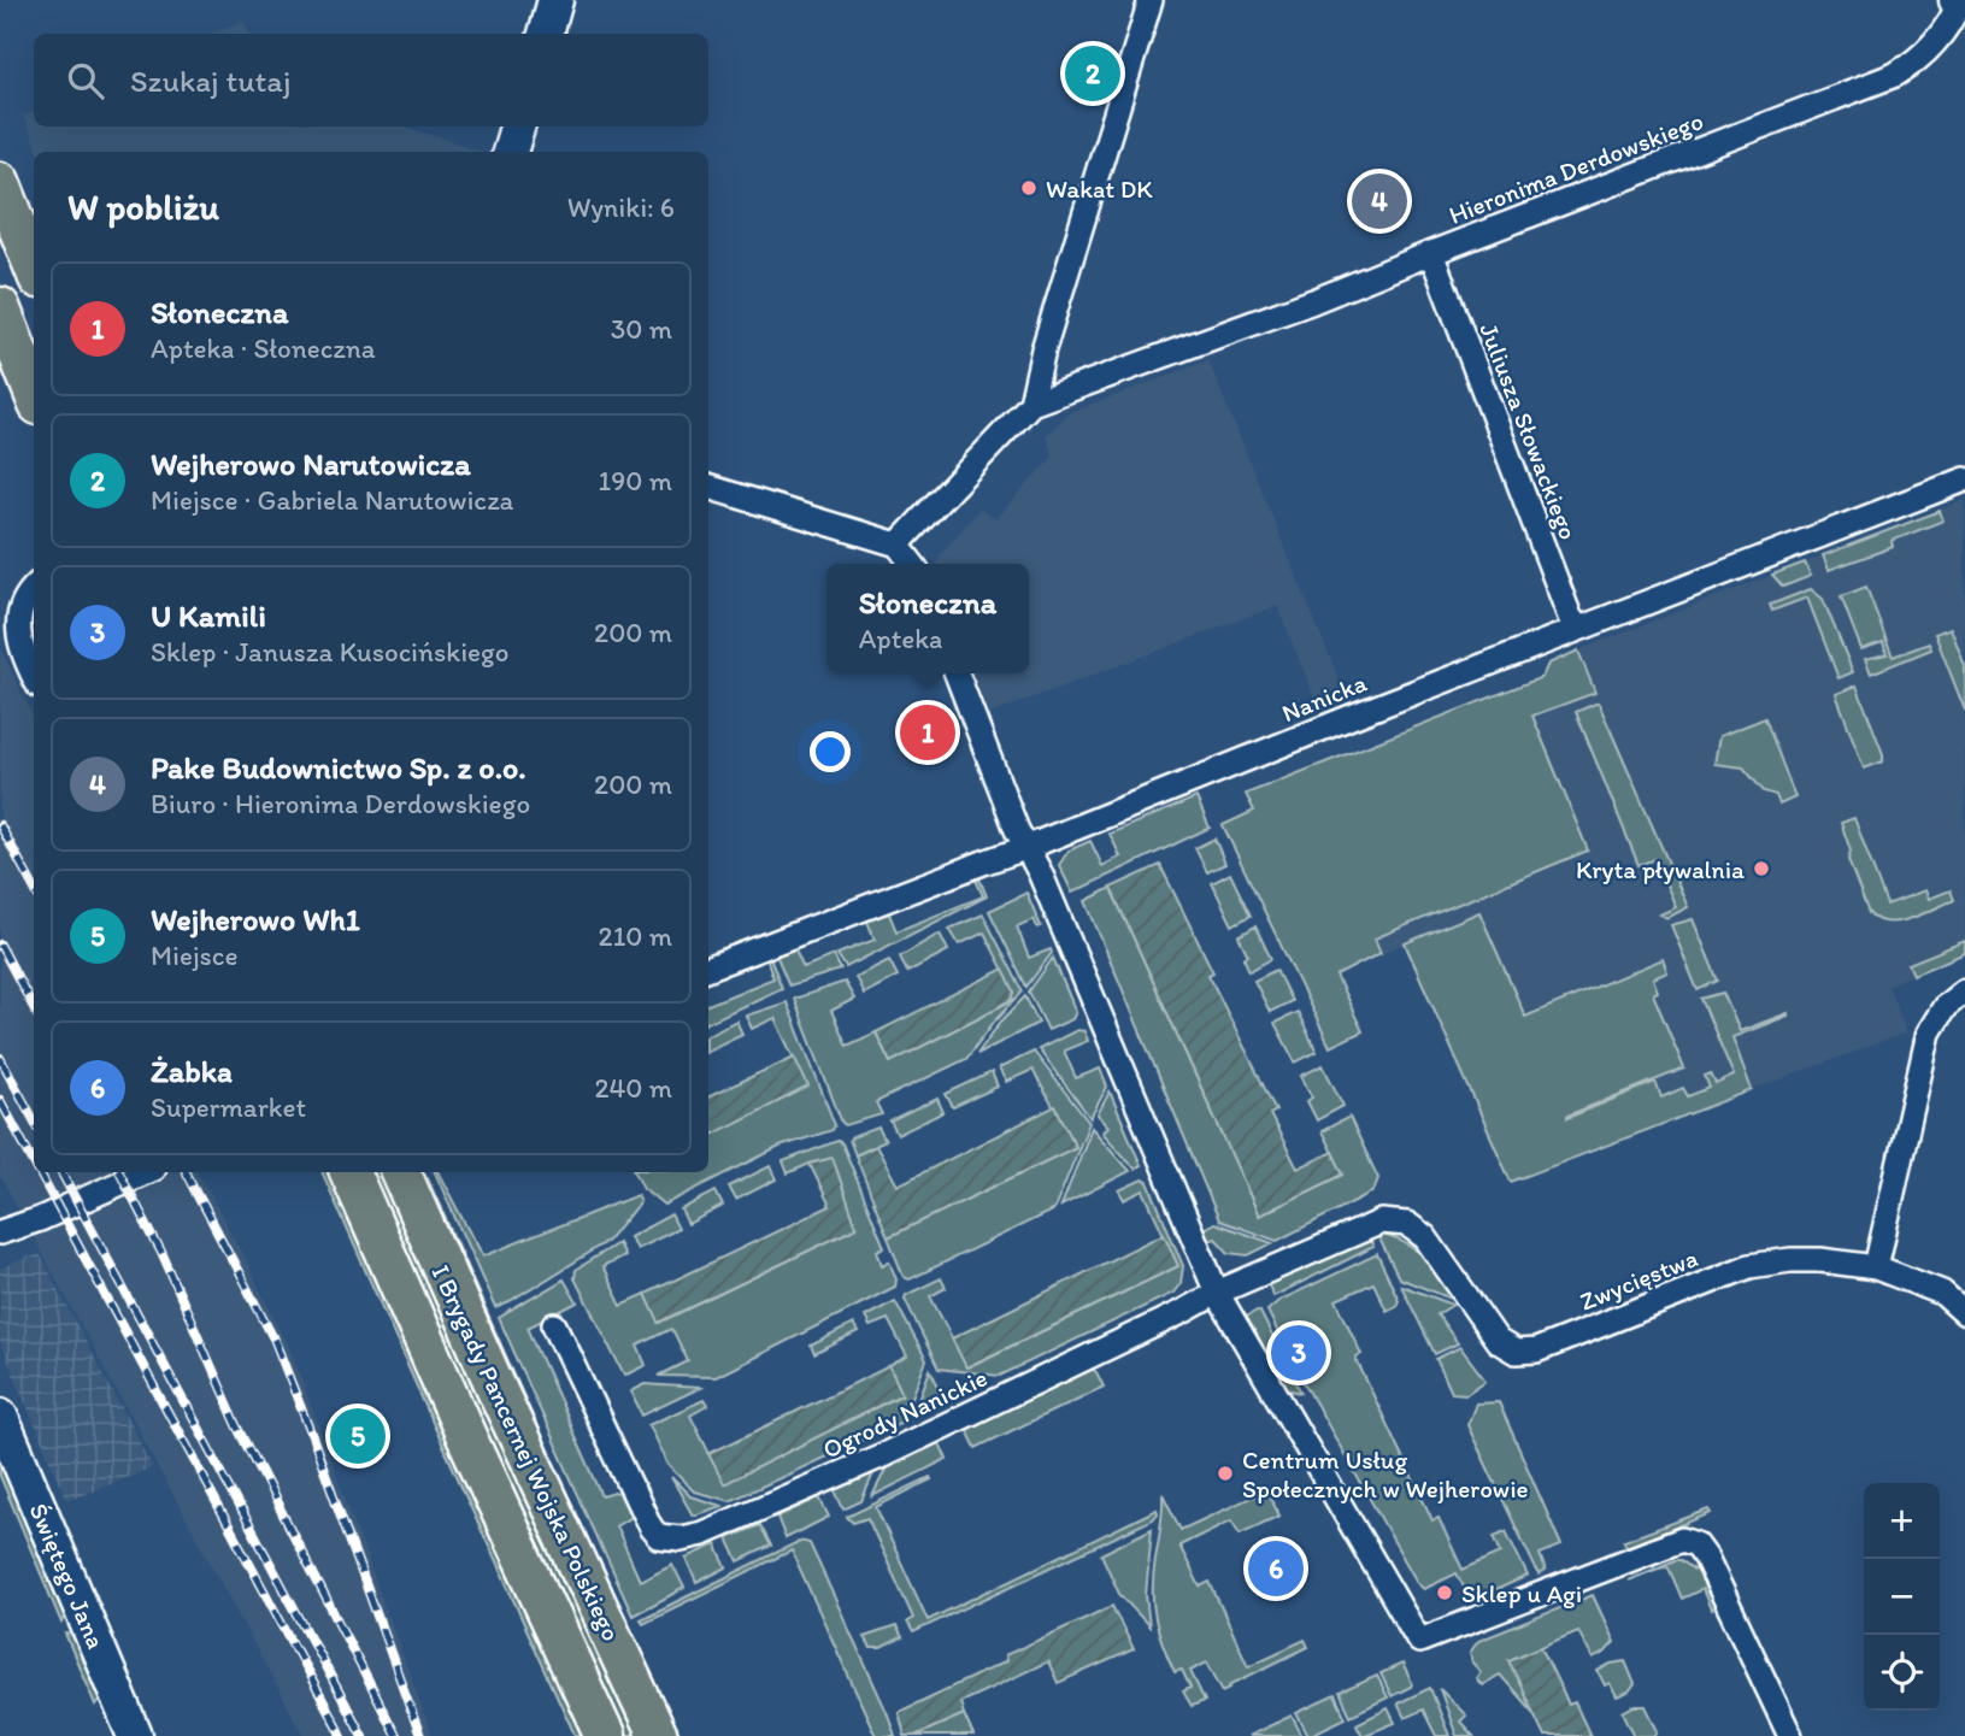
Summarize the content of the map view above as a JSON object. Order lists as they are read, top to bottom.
{
  "streets": {
    "main road": ["I Brygady Pancernej Wojska Polskiego"],
    "street": [
      "Hieronima Derdowskiego",
      "Juliusza Słowackiego",
      "Nanicka",
      "Zwycięstwa",
      "Ogrody Nanickie",
      "Świętego Jana"
    ]
  },
  "crossings": [
    ["Hieronima Derdowskiego", "Juliusza Słowackiego"],
    ["Juliusza Słowackiego", "Nanicka"],
    ["Zwycięstwa", "Ogrody Nanickie"]
  ],
  "places": [
    "Wakat DK",
    "Kryta pływalnia",
    "Centrum Usług Społecznych w Wejherowie",
    "Sklep u Agi"
  ],
  "page": {
    "search": "Szukaj tutaj",
    "pins": [
      "2",
      "4",
      "1",
      "3",
      "5",
      "6"
    ],
    "heading": ["W pobliżu", "Wyniki: 6"],
    "list": [
      {
        "mark": "1",
        "name": "Słoneczna",
        "note": "Apteka · Słoneczna",
        "value": "30 m"
      },
      {
        "mark": "2",
        "name": "Wejherowo Narutowicza",
        "note": "Miejsce · Gabriela Narutowicza",
        "value": "190 m"
      },
      {
        "mark": "3",
        "name": "U Kamili",
        "note": "Sklep · Janusza Kusocińskiego",
        "value": "200 m"
      },
      {
        "mark": "4",
        "name": "Pake Budownictwo Sp. z o.o.",
        "note": "Biuro · Hieronima Derdowskiego",
        "value": "200 m"
      },
      {
        "mark": "5",
        "name": "Wejherowo Wh1",
        "note": "Miejsce",
        "value": "210 m"
      },
      {
        "mark": "6",
        "name": "Żabka",
        "note": "Supermarket",
        "value": "240 m"
      }
    ],
    "popup": ["Słoneczna", "Apteka"],
    "map_buttons": ["+", "−"]
  }
}
